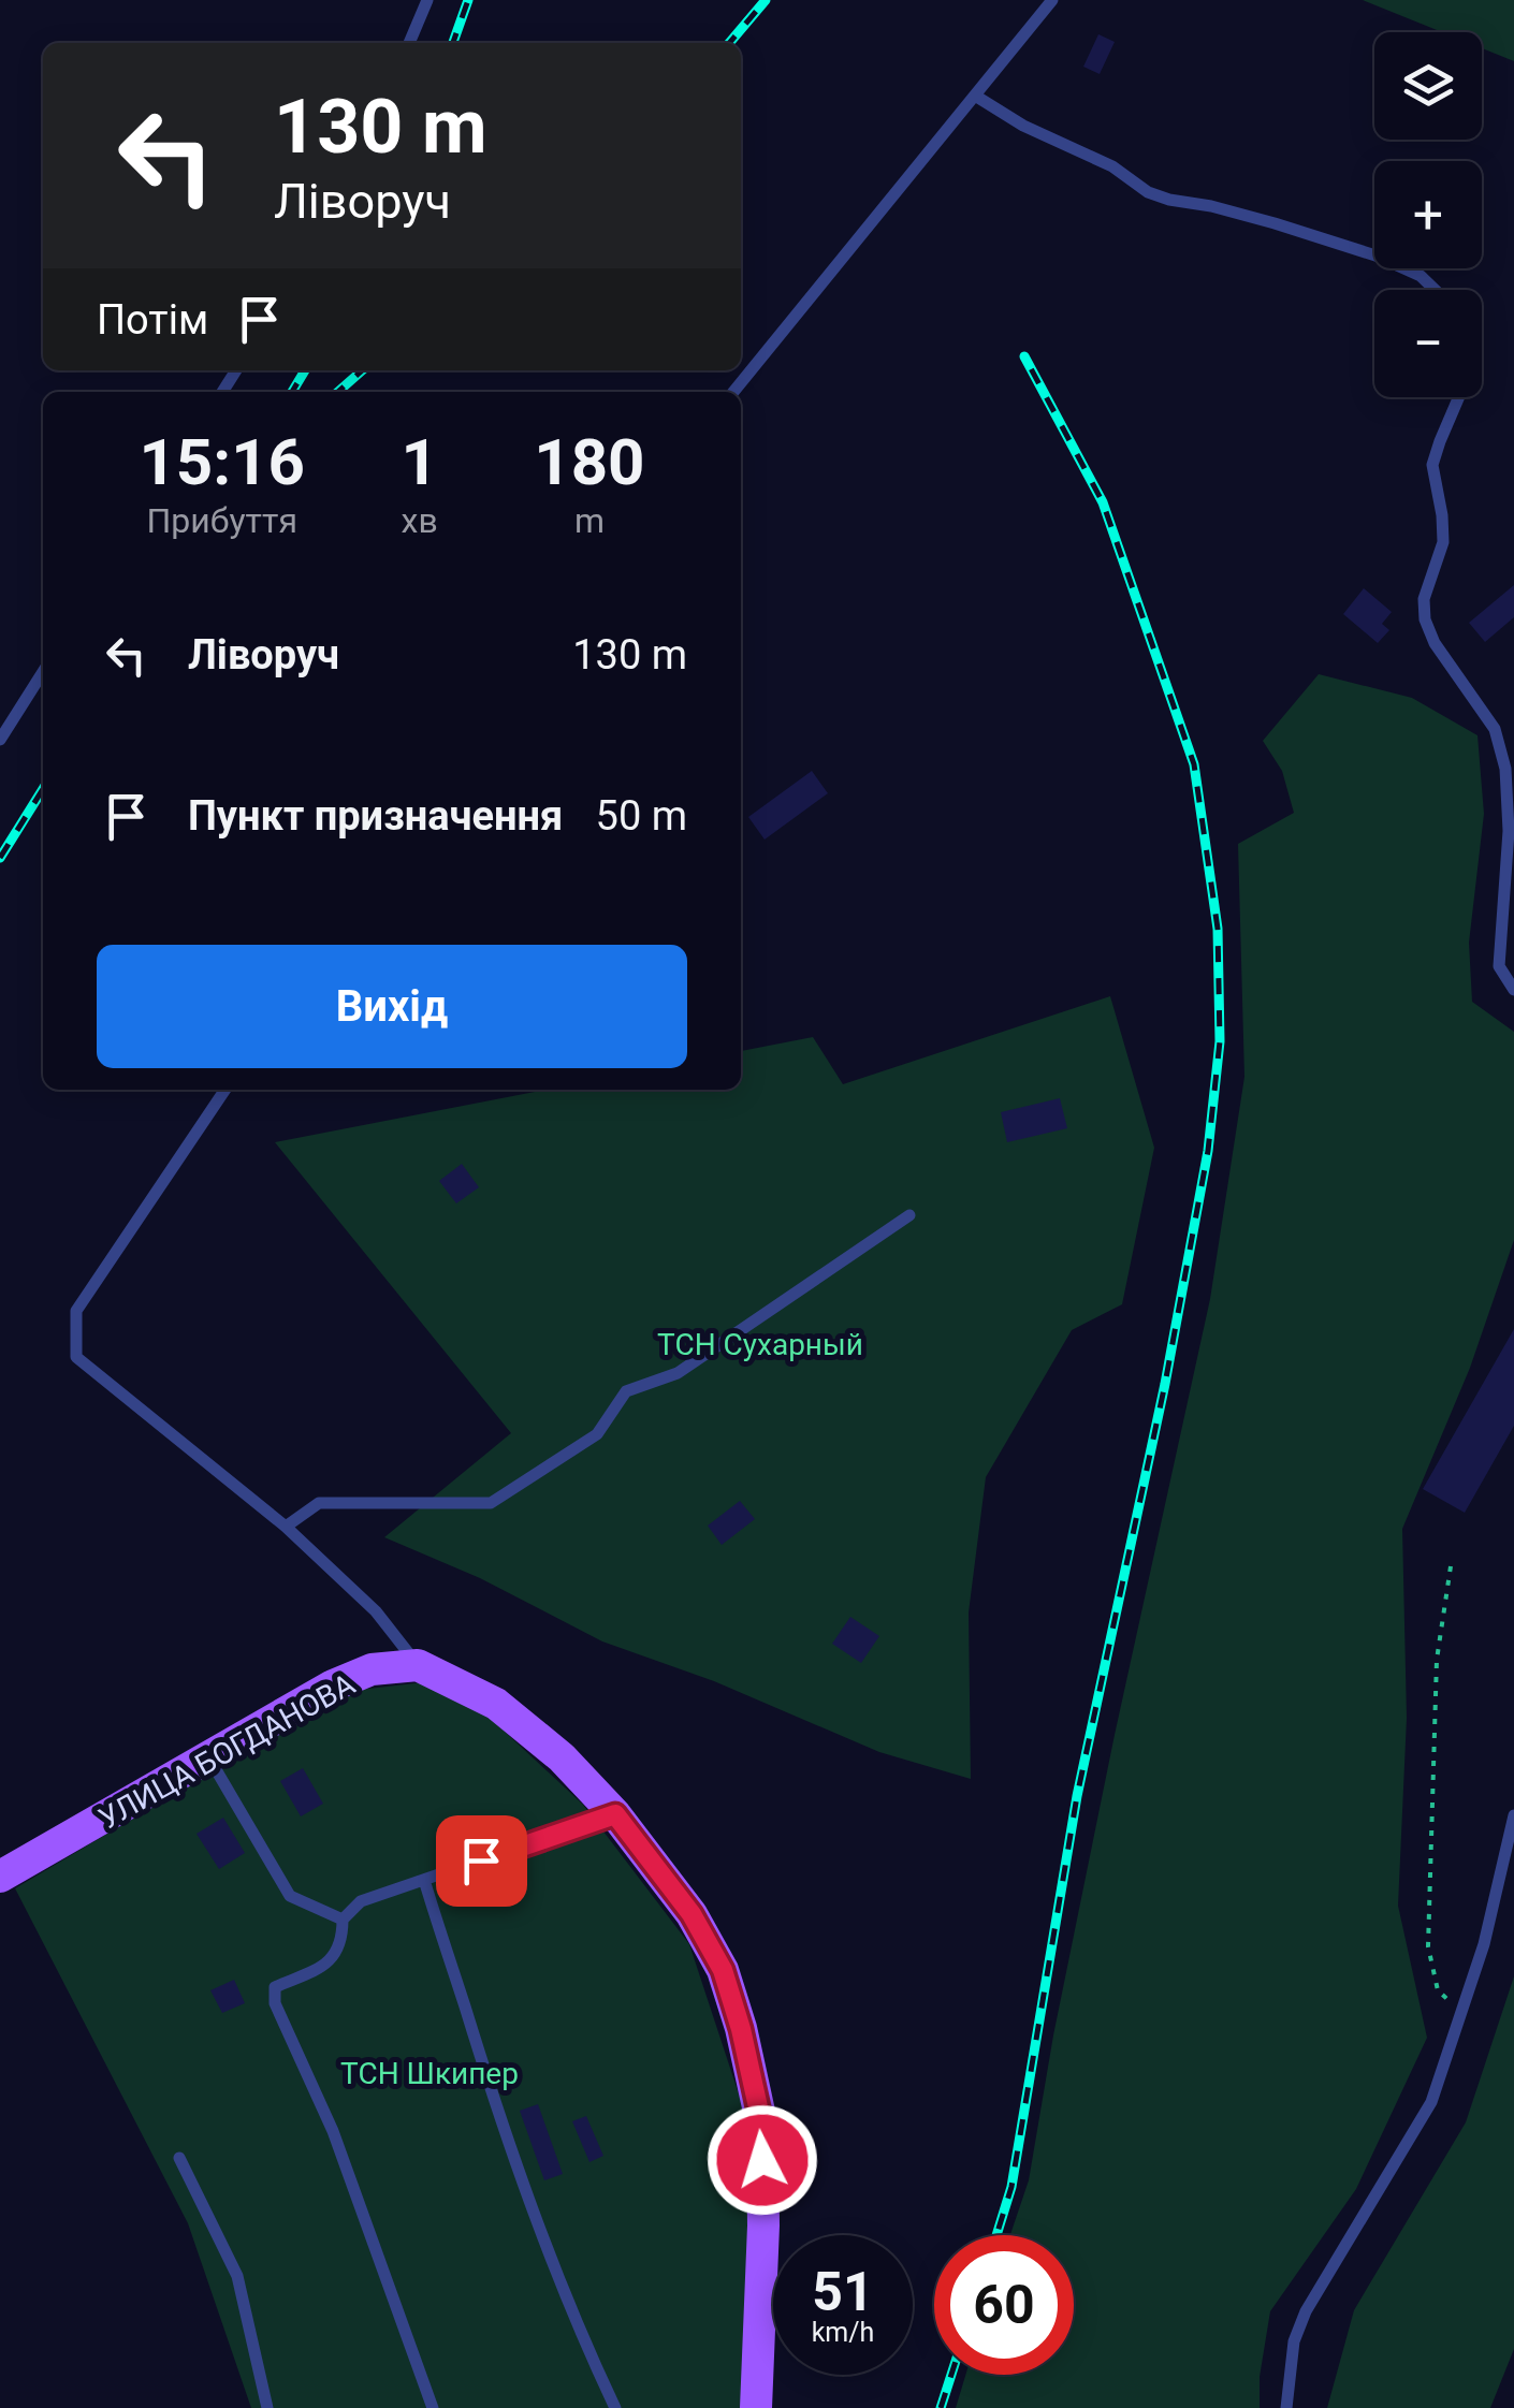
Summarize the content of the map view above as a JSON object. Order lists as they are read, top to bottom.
{
  "streets": {
    "main road": ["УЛИЦА БОГДАНОВА"]
  },
  "parks": ["ТСН Сухарный", "ТСН Шкипер"],
  "page": {
    "map_buttons": ["+", "−"],
    "turn": ["130 m", "Ліворуч"],
    "then": "Потім",
    "eta": [
      "15:16",
      "Прибуття",
      "1",
      "хв",
      "180",
      "m"
    ],
    "list": [
      {
        "name": "Ліворуч",
        "value": "130 m"
      },
      {
        "name": "Пункт призначення",
        "value": "50 m"
      }
    ],
    "buttons": "Вихід",
    "speed": "51 km/h",
    "limit": "60"
  }
}
